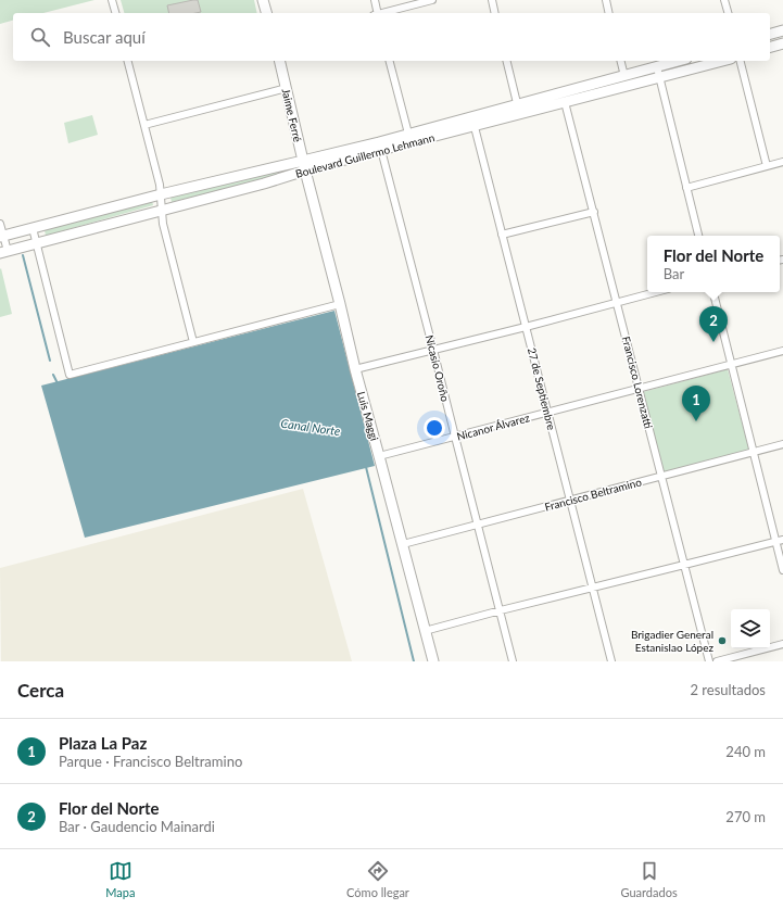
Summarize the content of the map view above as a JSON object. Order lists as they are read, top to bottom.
{
  "streets": {
    "main road": ["Jaime Ferré", "Boulevard Guillermo Lehmann", "Luis Maggi"],
    "street": [
      "Nicasio Oroño",
      "Francisco Lorenzatti",
      "27 de Septiembre",
      "Nicanor Álvarez",
      "Francisco Beltramino"
    ]
  },
  "crossings": [
    ["Jaime Ferré", "Boulevard Guillermo Lehmann"],
    ["Jaime Ferré", "Luis Maggi"],
    ["Boulevard Guillermo Lehmann", "Nicasio Oroño"],
    ["Boulevard Guillermo Lehmann", "Francisco Lorenzatti"],
    ["Boulevard Guillermo Lehmann", "27 de Septiembre"],
    ["Boulevard Guillermo Lehmann", "Luis Maggi"],
    ["Nicasio Oroño", "Nicanor Álvarez"],
    ["Nicasio Oroño", "Francisco Beltramino"],
    ["Francisco Lorenzatti", "Nicanor Álvarez"],
    ["Francisco Lorenzatti", "Francisco Beltramino"],
    ["27 de Septiembre", "Nicanor Álvarez"],
    ["27 de Septiembre", "Francisco Beltramino"],
    ["Luis Maggi", "Nicanor Álvarez"],
    ["Luis Maggi", "Francisco Beltramino"]
  ],
  "water": ["Canal Norte"],
  "places": ["Brigadier General Estanislao López"],
  "page": {
    "search": "Buscar aquí",
    "popup": ["Flor del Norte", "Bar"],
    "pins": ["2", "1"],
    "heading": ["Cerca", "2 resultados"],
    "list": [
      {
        "mark": "1",
        "name": "Plaza La Paz",
        "note": "Parque · Francisco Beltramino",
        "value": "240 m"
      },
      {
        "mark": "2",
        "name": "Flor del Norte",
        "note": "Bar · Gaudencio Mainardi",
        "value": "270 m"
      }
    ],
    "nav": ["Mapa", "Cómo llegar", "Guardados"]
  }
}
